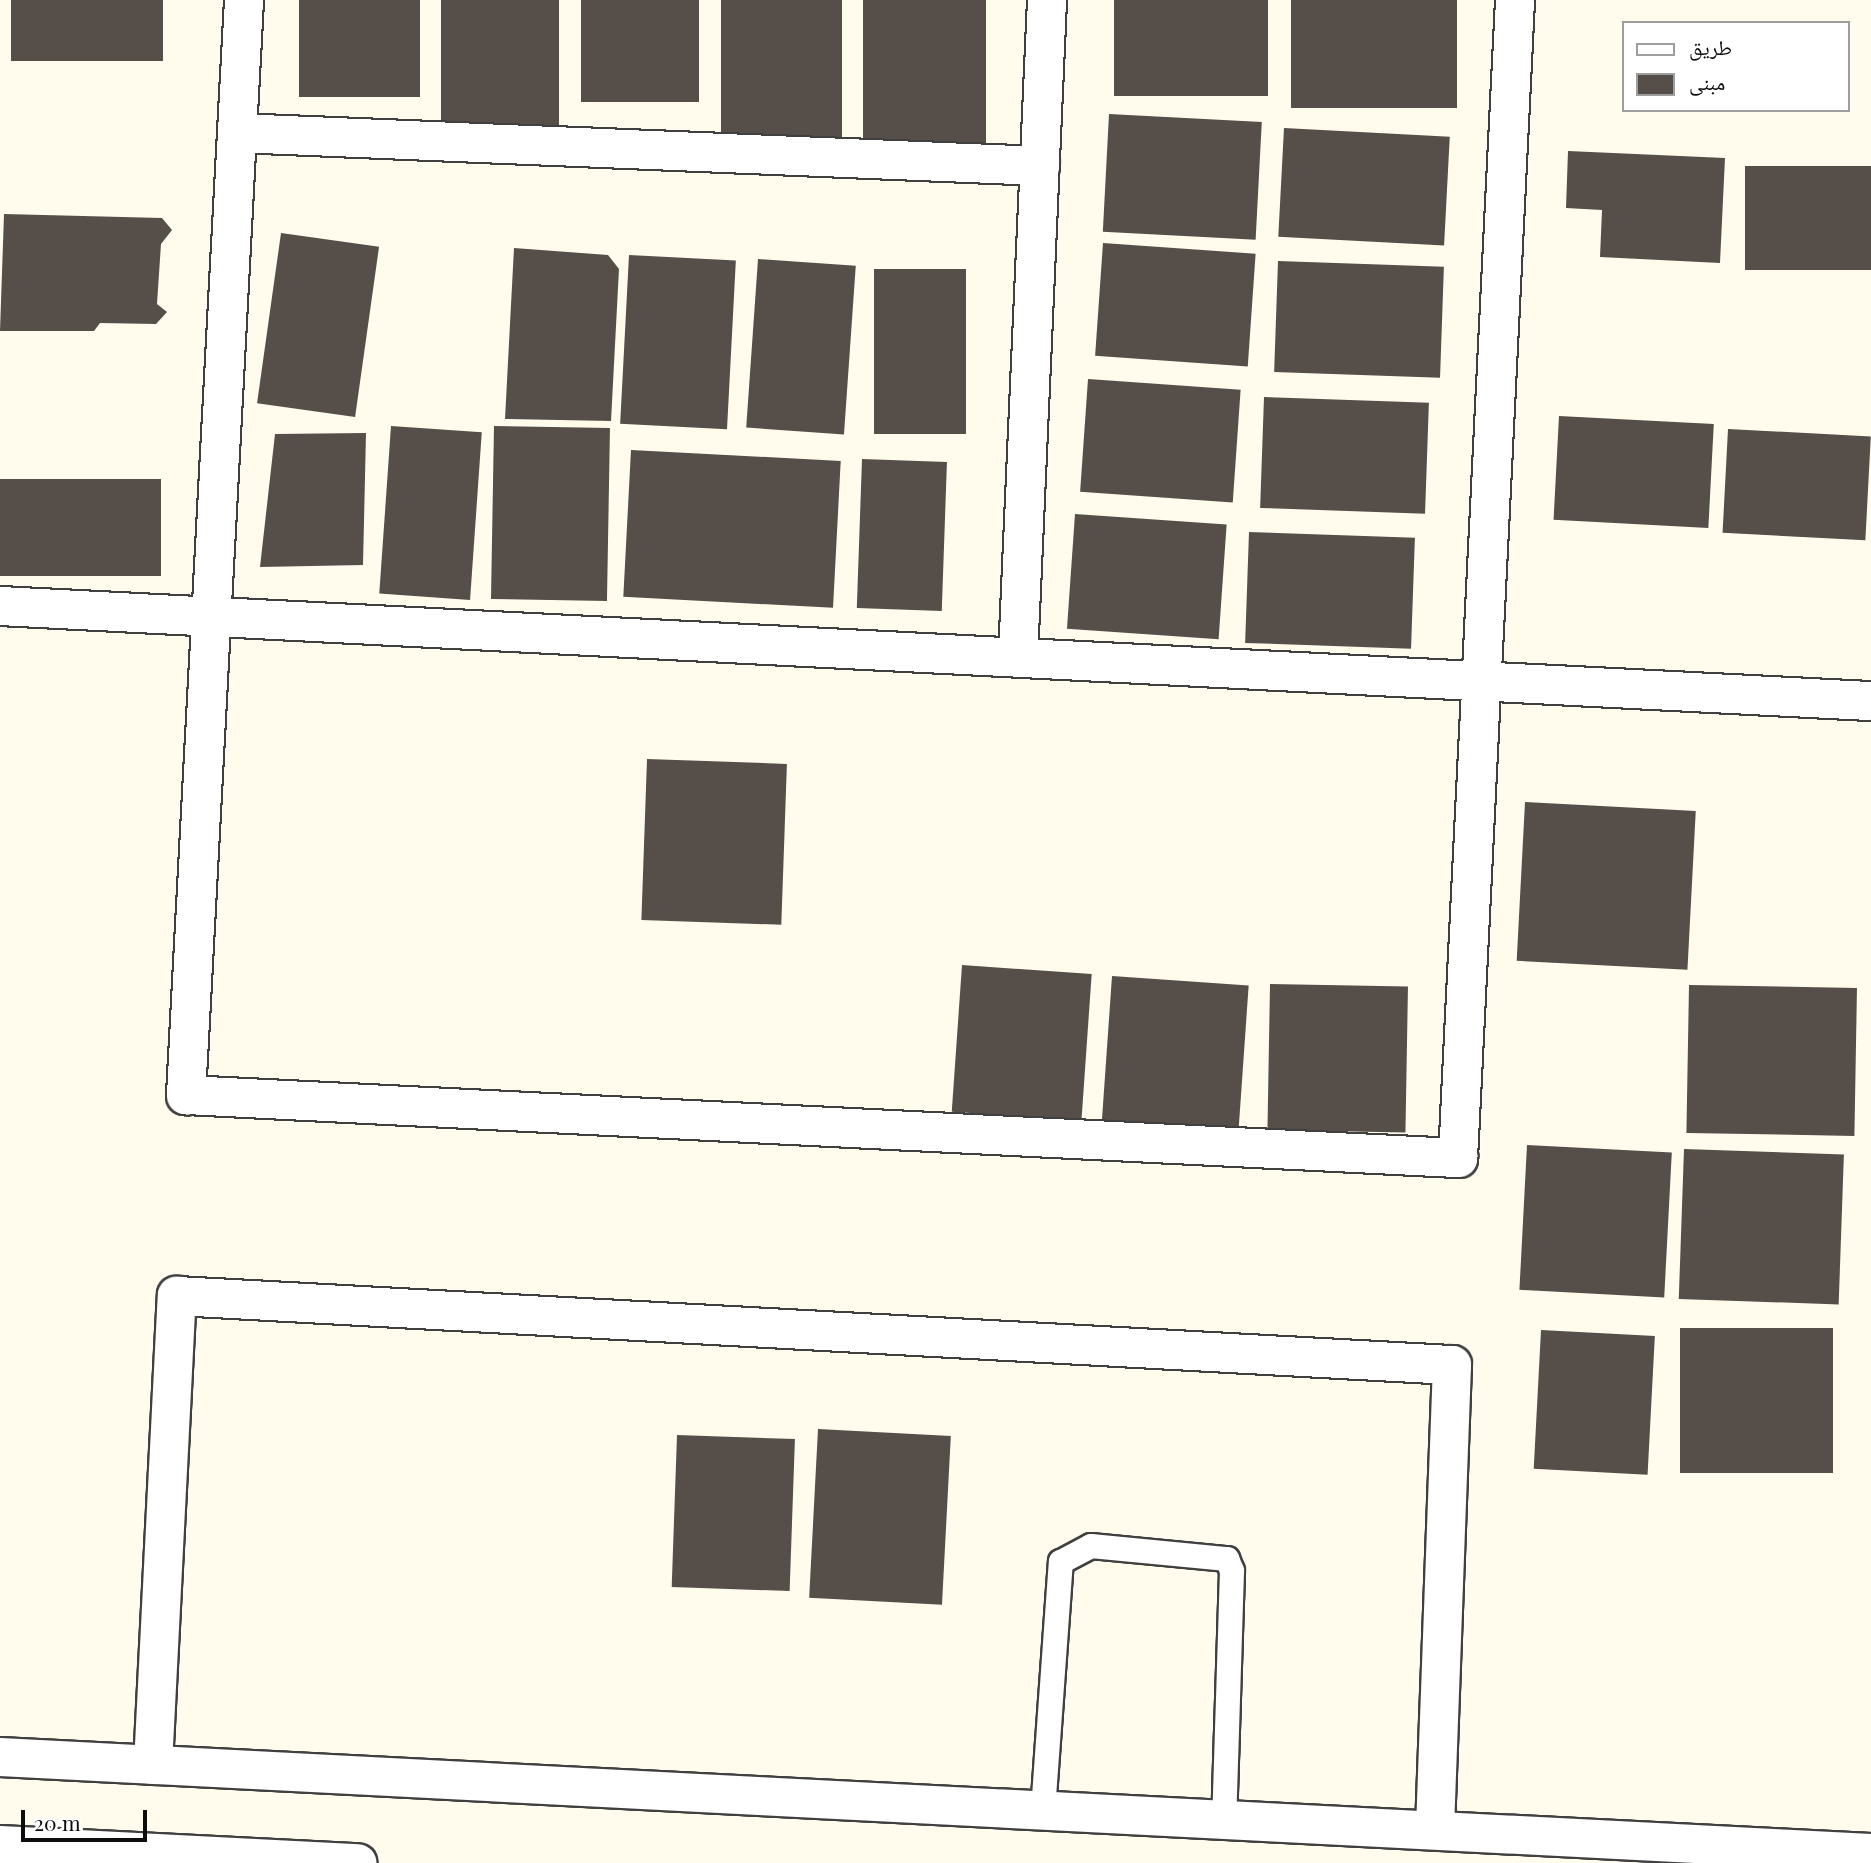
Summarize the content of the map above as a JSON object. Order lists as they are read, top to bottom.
{
  "legend": ["طريق", "مبنى"],
  "scale_bar": "20 m"
}
